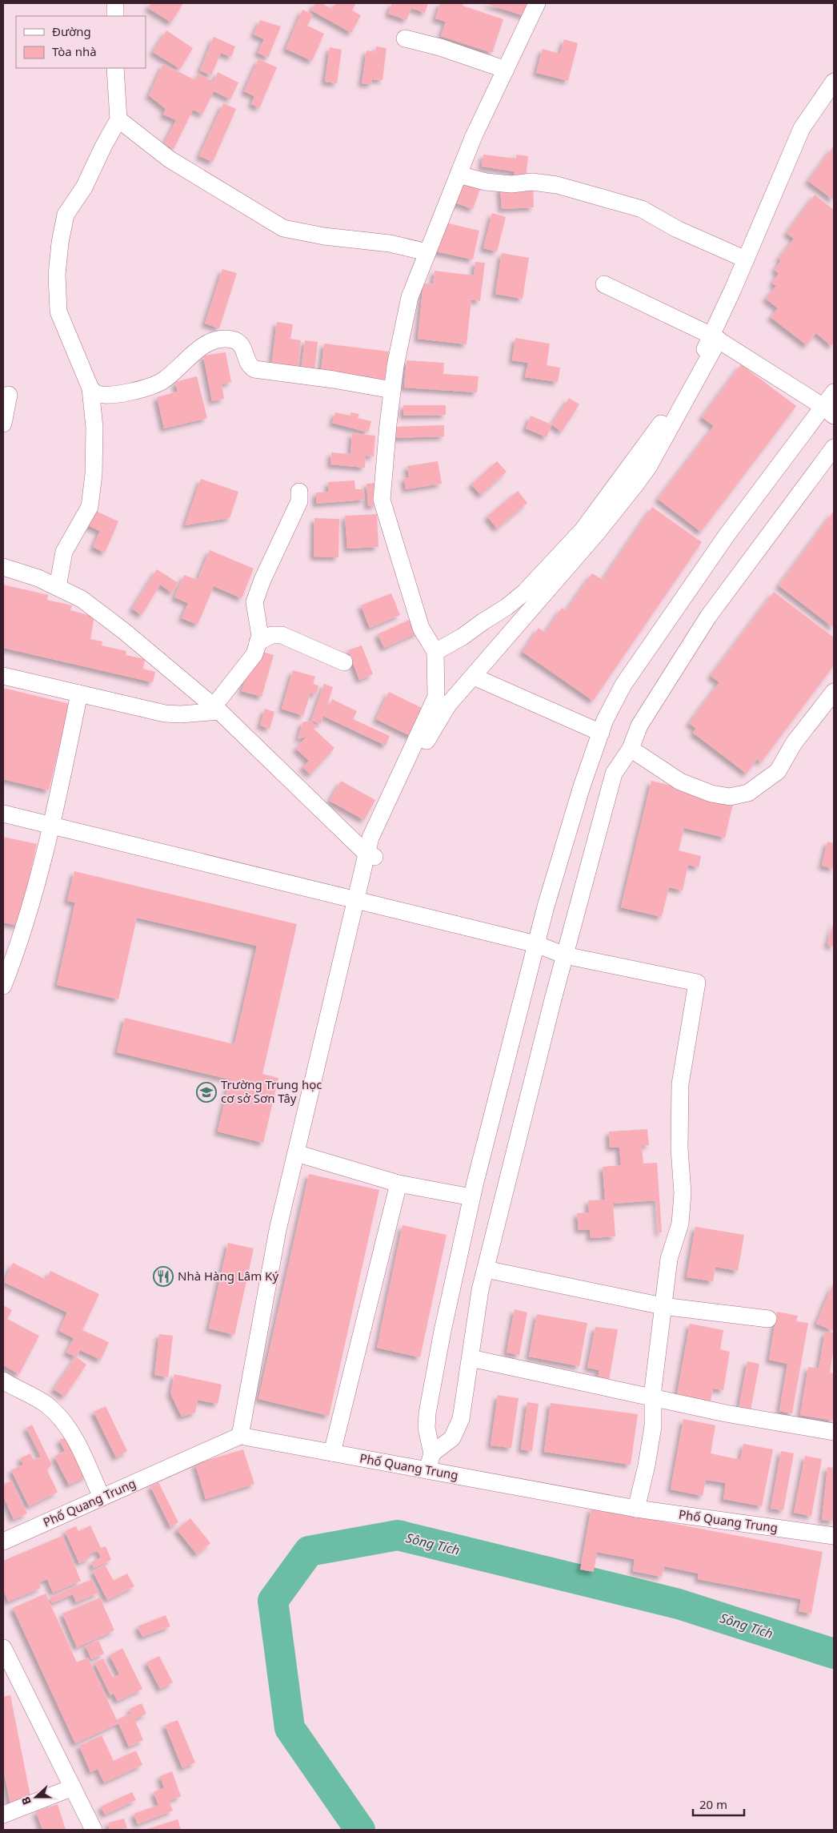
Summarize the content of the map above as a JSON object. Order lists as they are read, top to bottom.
{
  "streets": {
    "street": ["Phố Quang Trung"]
  },
  "water": ["Sông Tích"],
  "places": {
    "school or university": ["Trường Trung học cơ sở Sơn Tây"],
    "restaurant": ["Nhà Hàng Lâm Ký"]
  },
  "legend": ["Đường", "Tòa nhà"],
  "scale_bar": "20 m",
  "north": "left"
}
